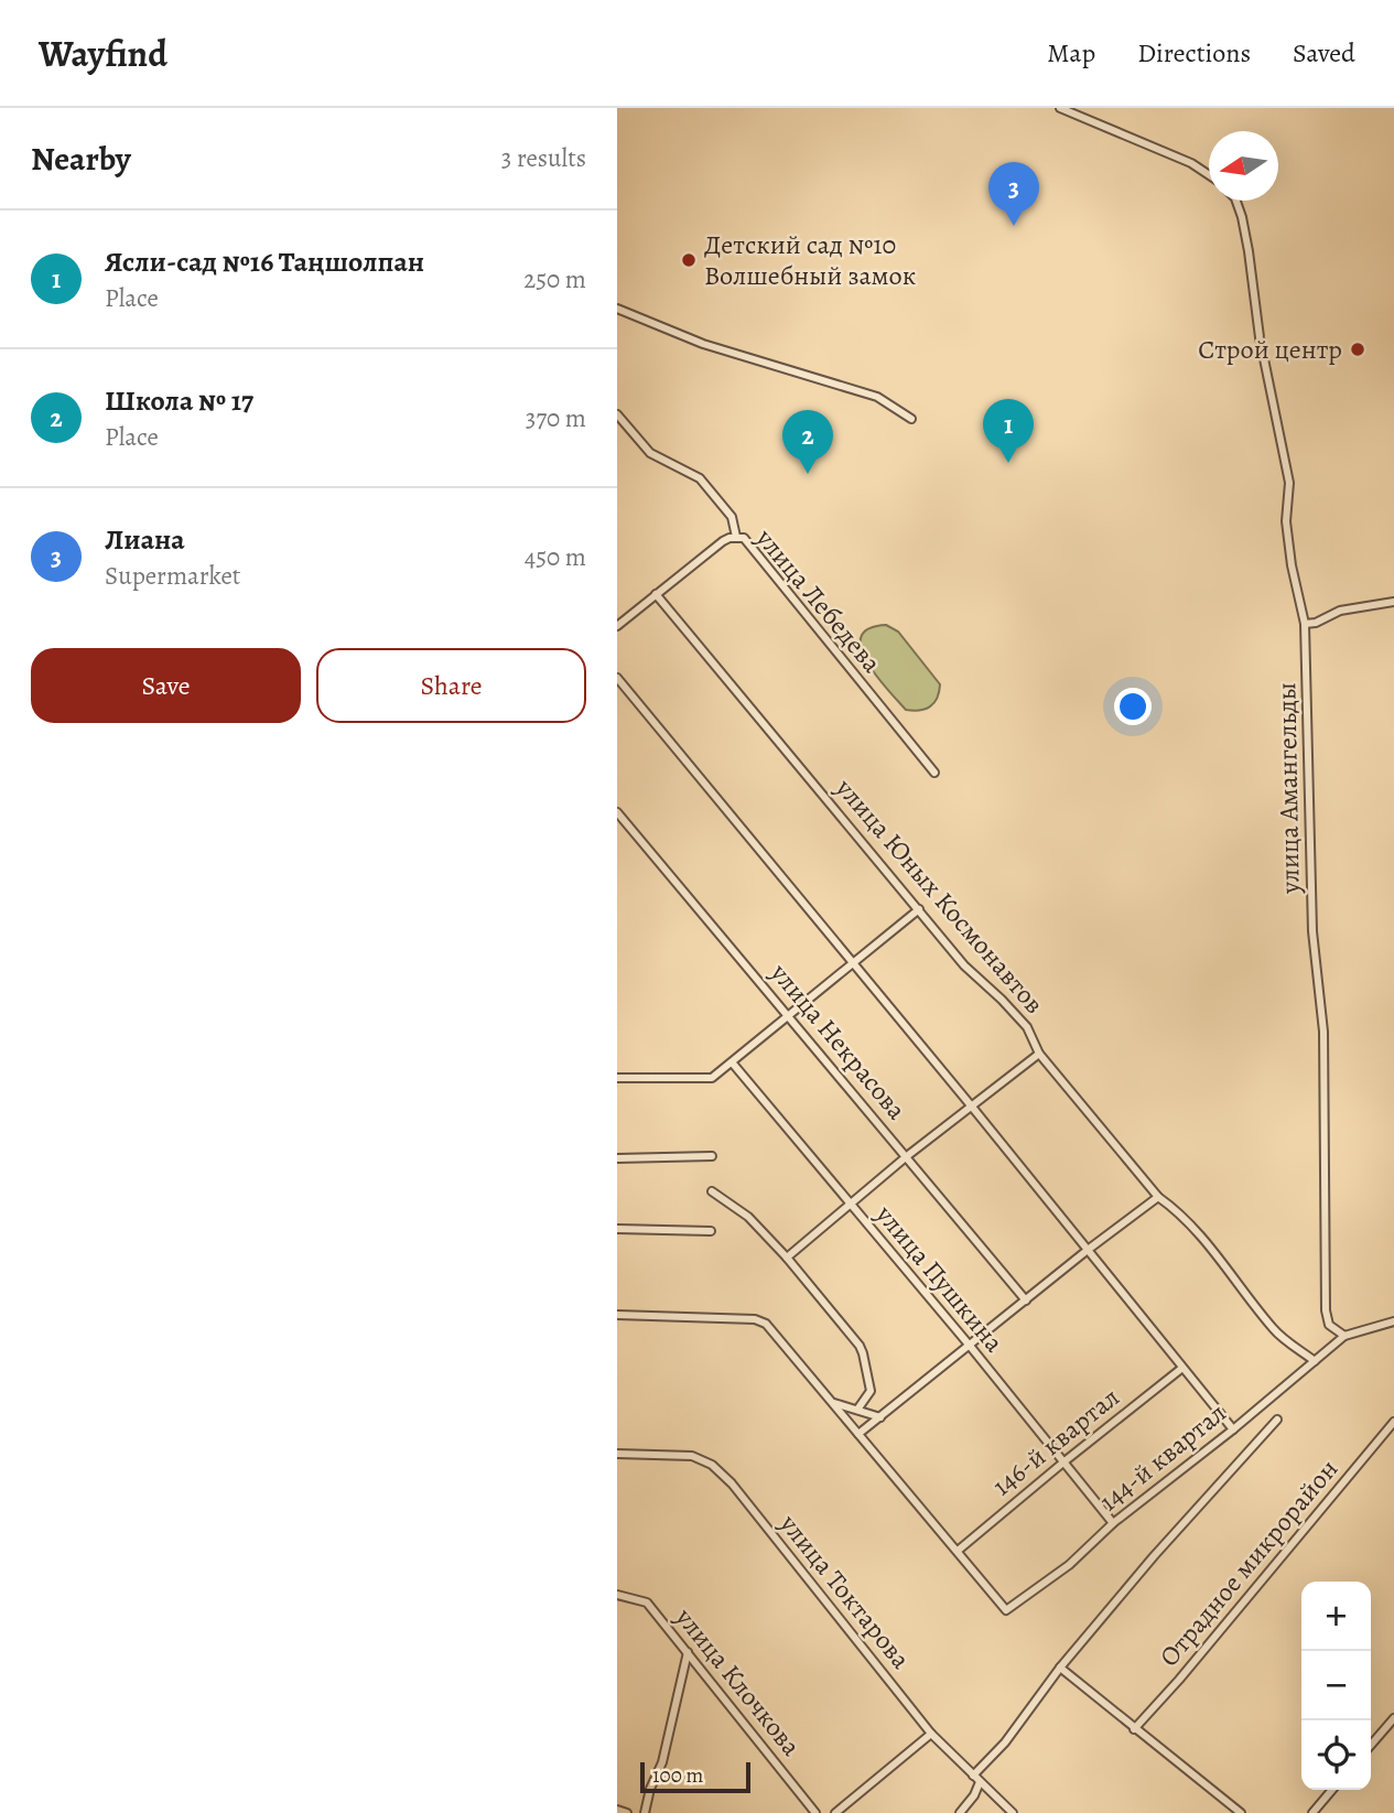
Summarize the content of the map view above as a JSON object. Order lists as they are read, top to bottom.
{
  "streets": {
    "street": [
      "улица Лебедева",
      "улица Амангельды",
      "улица Юных Космонавтов",
      "улица Некрасова",
      "улица Пушкина",
      "146-й квартал",
      "144-й квартал",
      "Отрадное микрорайон",
      "улица Токтарова",
      "улица Клочкова"
    ]
  },
  "crossings": [
    ["улица Лебедева", "улица Юных Космонавтов"],
    ["улица Амангельды", "144-й квартал"],
    ["улица Юных Космонавтов", "144-й квартал"],
    ["улица Пушкина", "146-й квартал"],
    ["улица Пушкина", "144-й квартал"],
    ["146-й квартал", "144-й квартал"]
  ],
  "places": ["Детский сад №10 Волшебный замок", "Строй центр"],
  "scale_bar": "100 m",
  "north": "left",
  "page": {
    "header": "Wayfind",
    "nav": ["Map", "Directions", "Saved"],
    "heading": ["Nearby", "3 results"],
    "pins": ["3", "1", "2"],
    "list": [
      {
        "mark": "1",
        "name": "Ясли-сад №16 Таңшолпан",
        "note": "Place",
        "value": "250 m"
      },
      {
        "mark": "2",
        "name": "Школа № 17",
        "note": "Place",
        "value": "370 m"
      },
      {
        "mark": "3",
        "name": "Лиана",
        "note": "Supermarket",
        "value": "450 m"
      }
    ],
    "buttons": ["Save", "Share"],
    "map_buttons": ["+", "−"],
    "scale": "100 m"
  }
}
